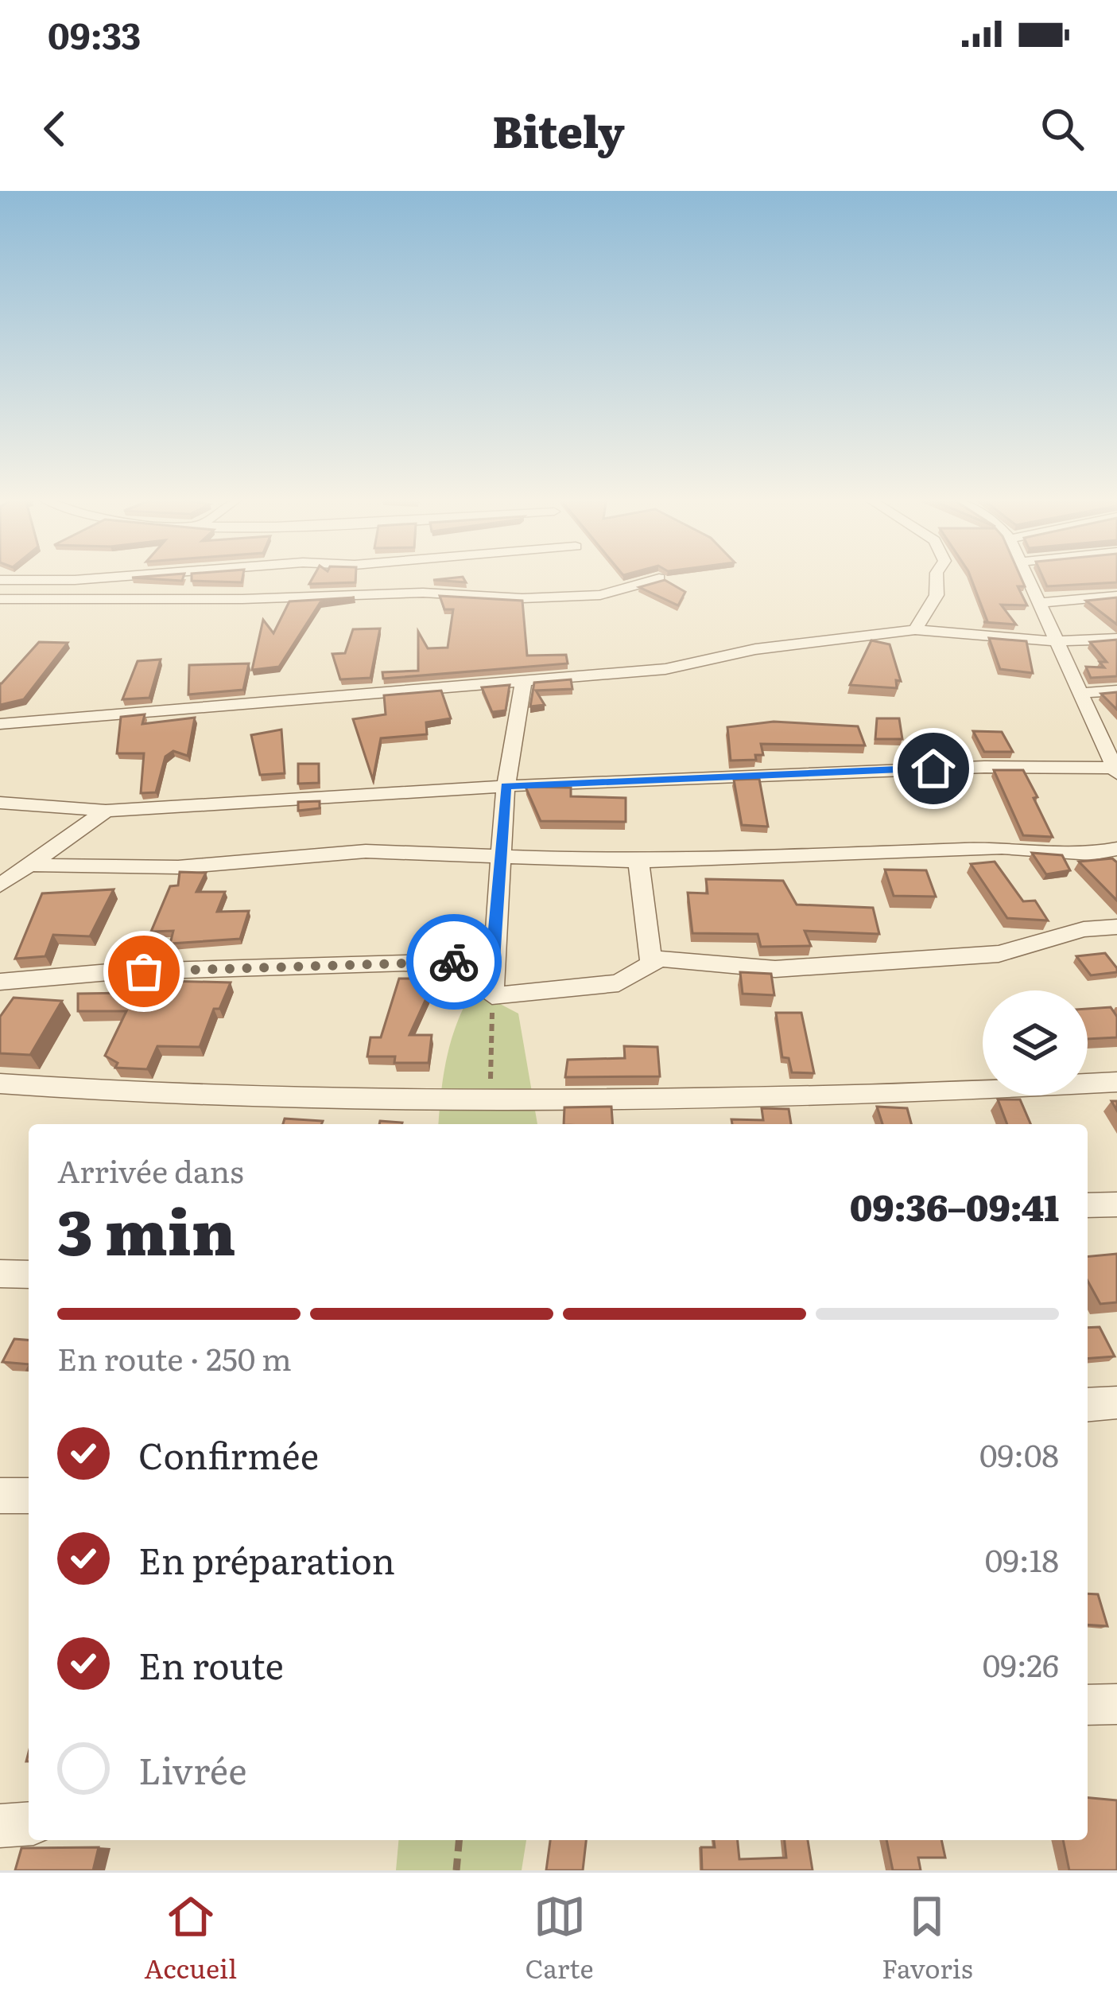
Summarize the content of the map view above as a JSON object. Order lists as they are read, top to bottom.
{
  "page": {
    "status": "09:33",
    "header": "Bitely",
    "heading": ["3 min", "Arrivée dans", "09:36–09:41"],
    "bar": "En route · 250 m",
    "list": [
      ["Confirmée", "09:08"],
      ["En préparation", "09:18"],
      ["En route", "09:26"],
      "Livrée"
    ],
    "tabs": ["Accueil", "Carte", "Favoris"]
  }
}
